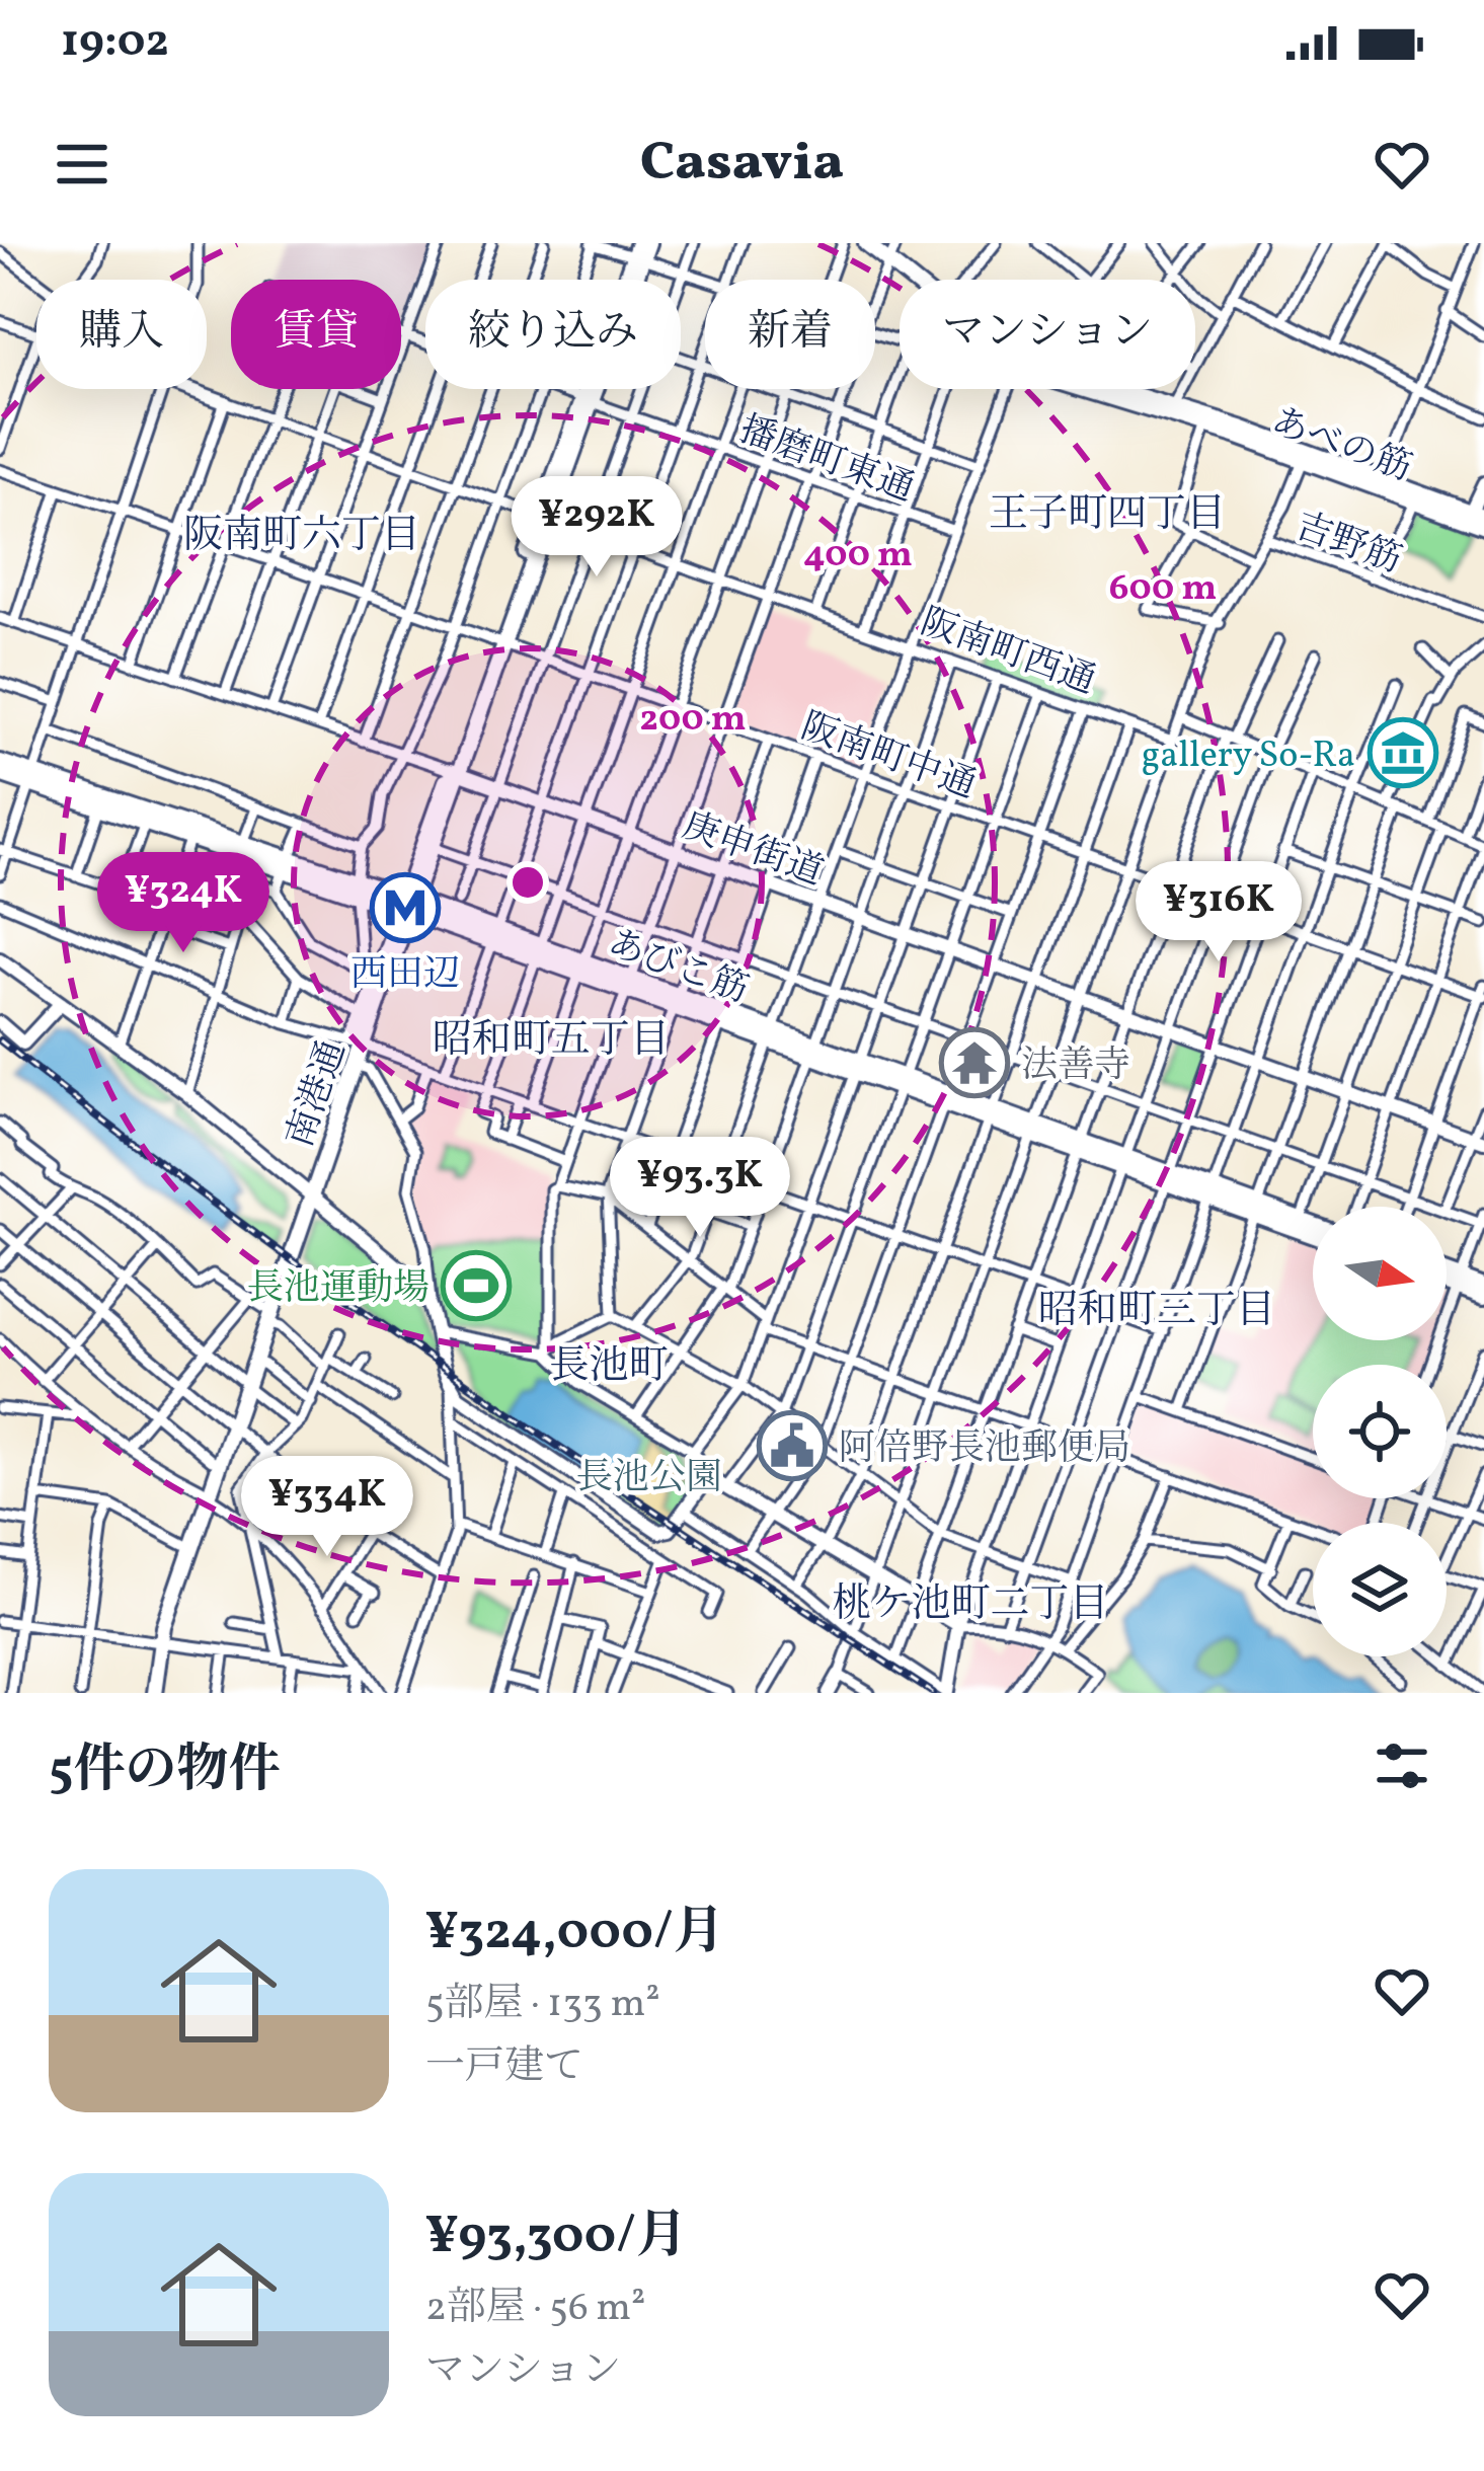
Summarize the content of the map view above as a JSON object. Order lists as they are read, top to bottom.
{
  "streets": {
    "main road": ["あべの筋", "あびこ筋", "南港通"],
    "street": [
      "播磨町東通",
      "吉野筋",
      "阪南町西通",
      "阪南町中通",
      "庚申街道"
    ]
  },
  "crossings": [
    ["播磨町東通", "南港通"],
    ["阪南町西通", "南港通"],
    ["阪南町中通", "南港通"],
    ["庚申街道", "南港通"],
    ["あびこ筋", "南港通"]
  ],
  "districts": [
    "王子町四丁目",
    "阪南町六丁目",
    "昭和町五丁目",
    "昭和町三丁目",
    "長池町",
    "桃ケ池町二丁目"
  ],
  "parks": ["長池公園"],
  "places": {
    "museum": ["gallery So-Ra"],
    "metro station": ["西田辺"],
    "temple": ["法善寺"],
    "sports": ["長池運動場"],
    "public building": ["阿倍野長池郵便局"]
  },
  "north": "right",
  "page": {
    "status": "19:02",
    "header": "Casavia",
    "chip": [
      "購入",
      "賃貸",
      "絞り込み",
      "新着",
      "マンション"
    ],
    "price": [
      "¥292K",
      "¥324K",
      "¥316K",
      "¥93.3K",
      "¥334K"
    ],
    "heading": "5件の物件",
    "list": [
      {
        "name": "¥324,000/月",
        "note": "5部屋 · 133 m² · 一戸建て"
      },
      {
        "name": "¥93,300/月",
        "note": "2部屋 · 56 m² · マンション"
      }
    ]
  },
  "rings": ["400 m", "600 m", "200 m"]
}
